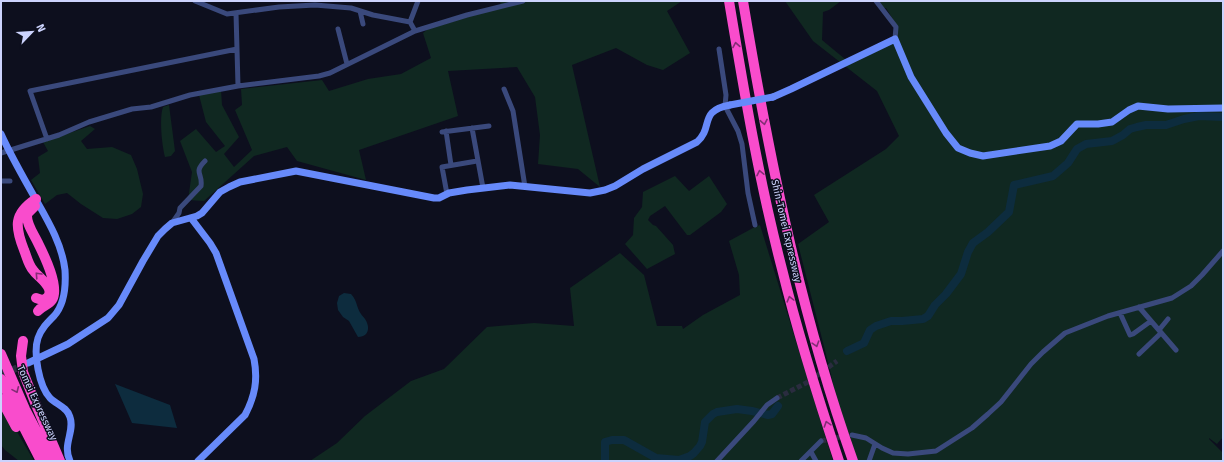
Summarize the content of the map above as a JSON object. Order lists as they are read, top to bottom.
{
  "streets": {
    "highway": ["Shin-Tomei Expressway", "Tomei Expressway"]
  },
  "north": "top right"
}
